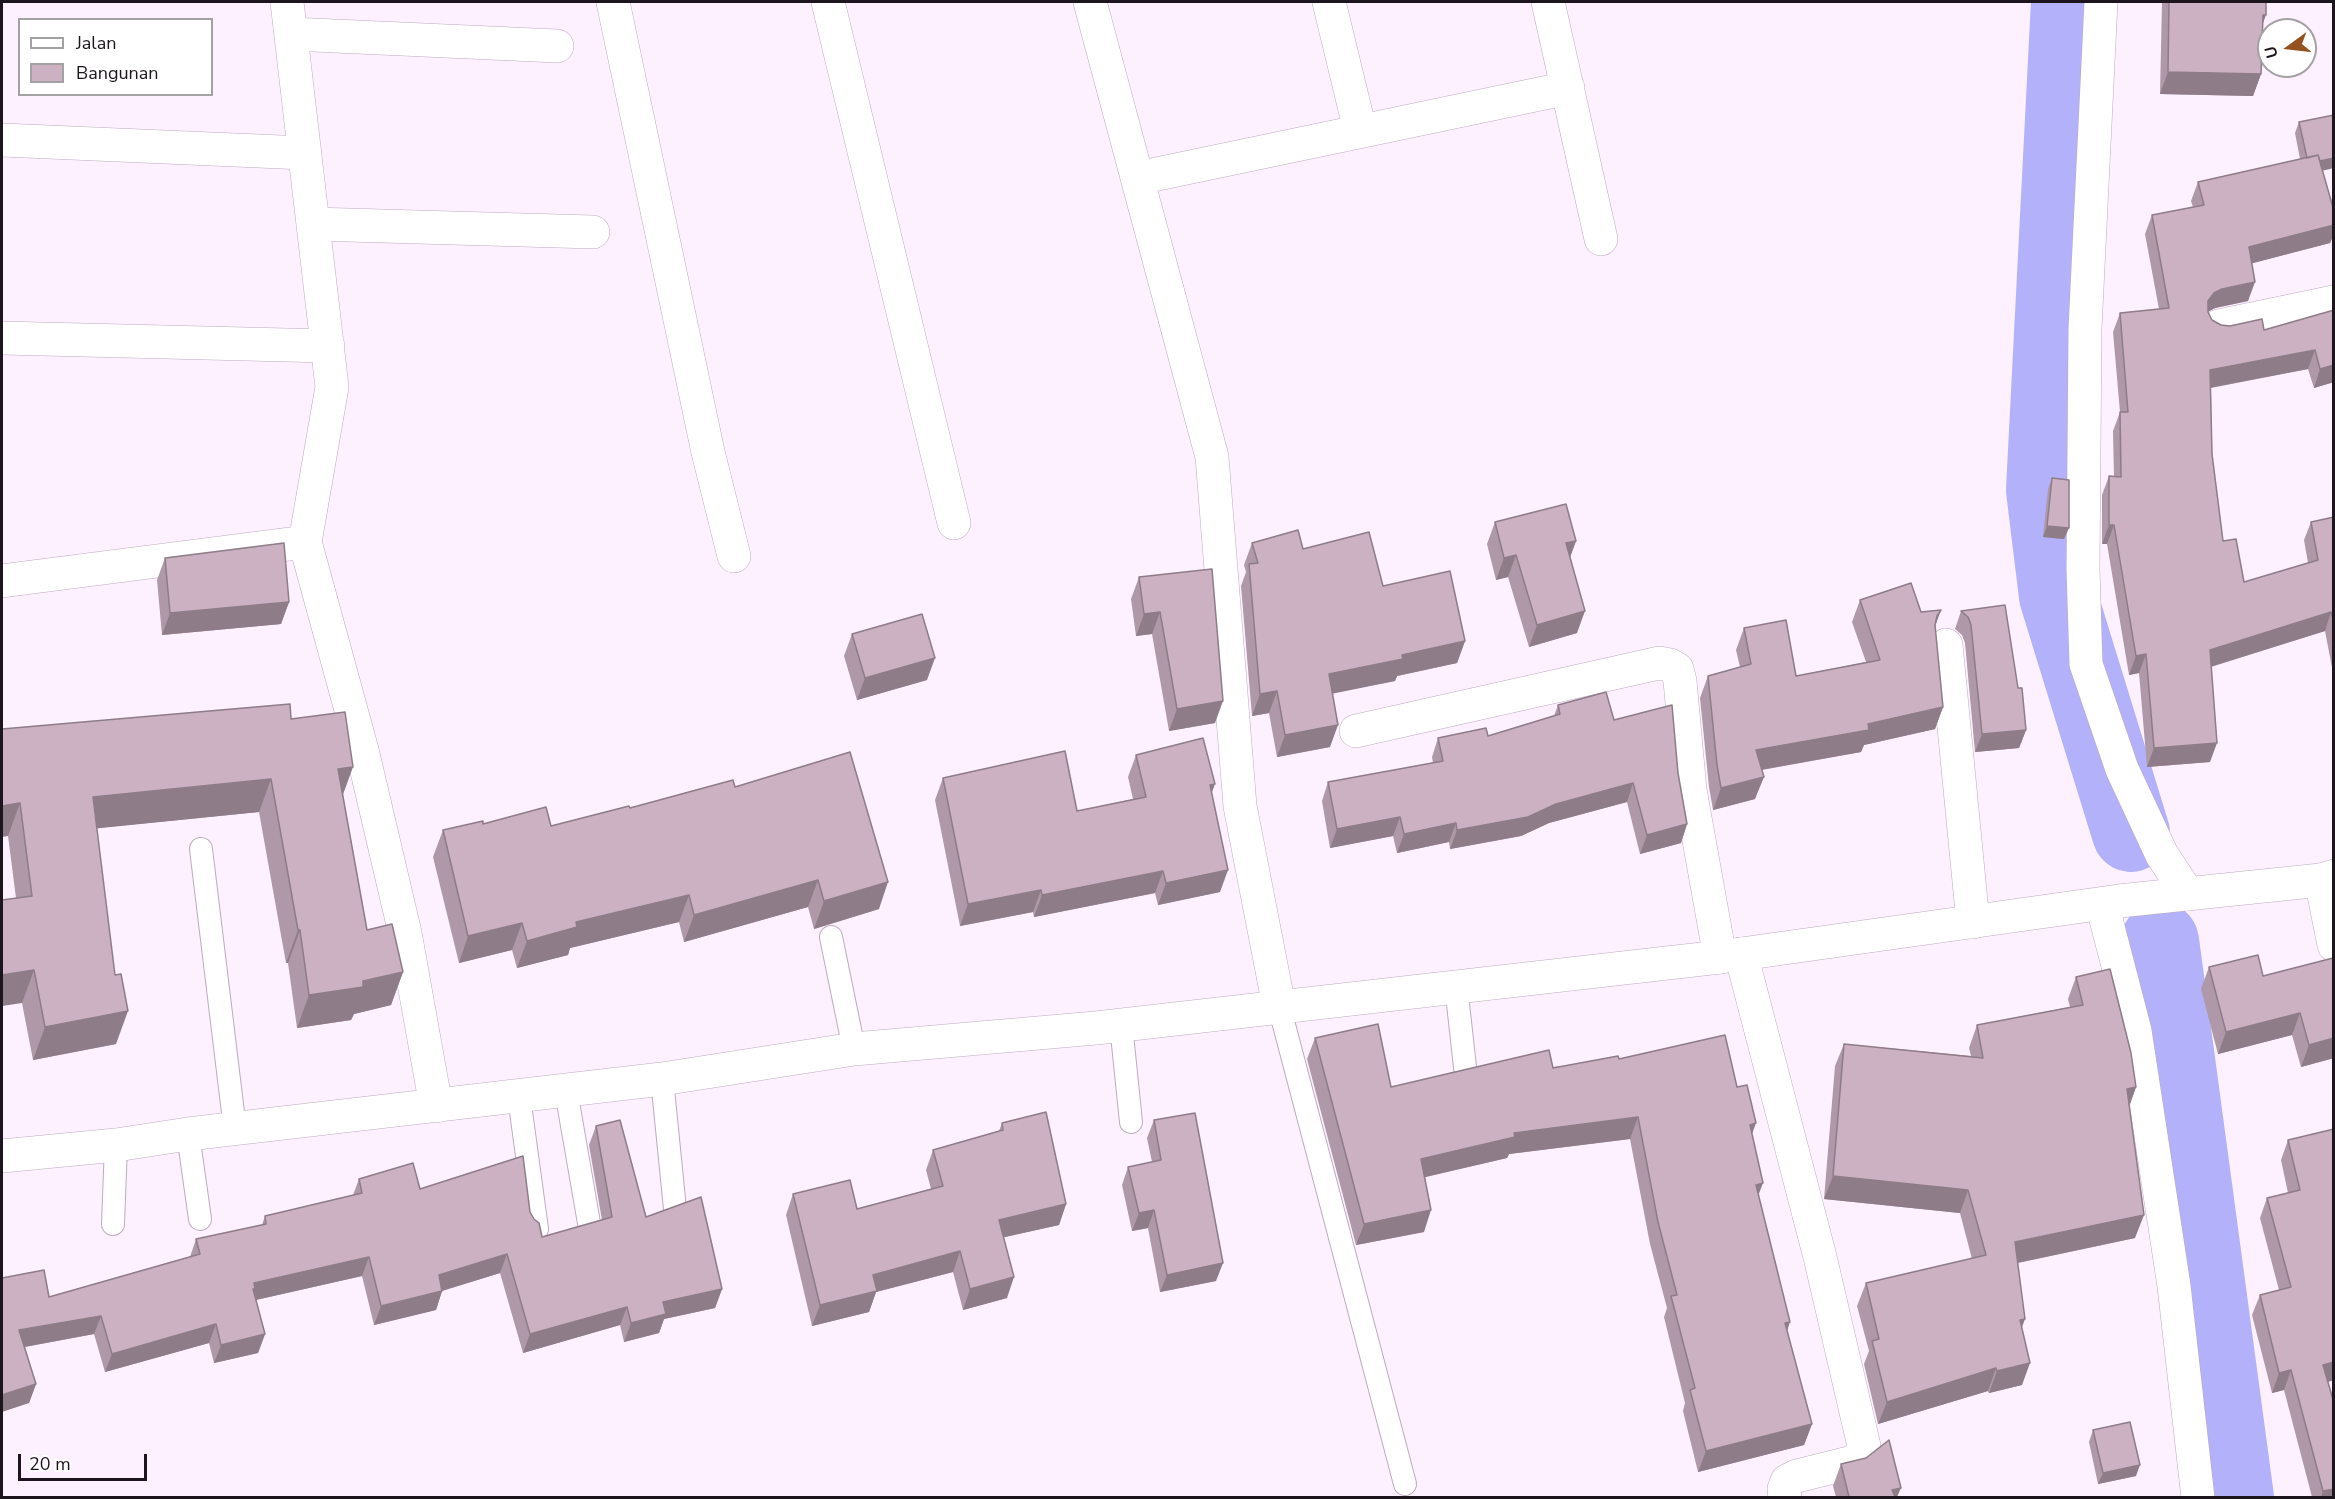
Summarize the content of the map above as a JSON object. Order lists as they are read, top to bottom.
{
  "legend": ["Jalan", "Bangunan"],
  "scale_bar": "20 m",
  "north": "left"
}
